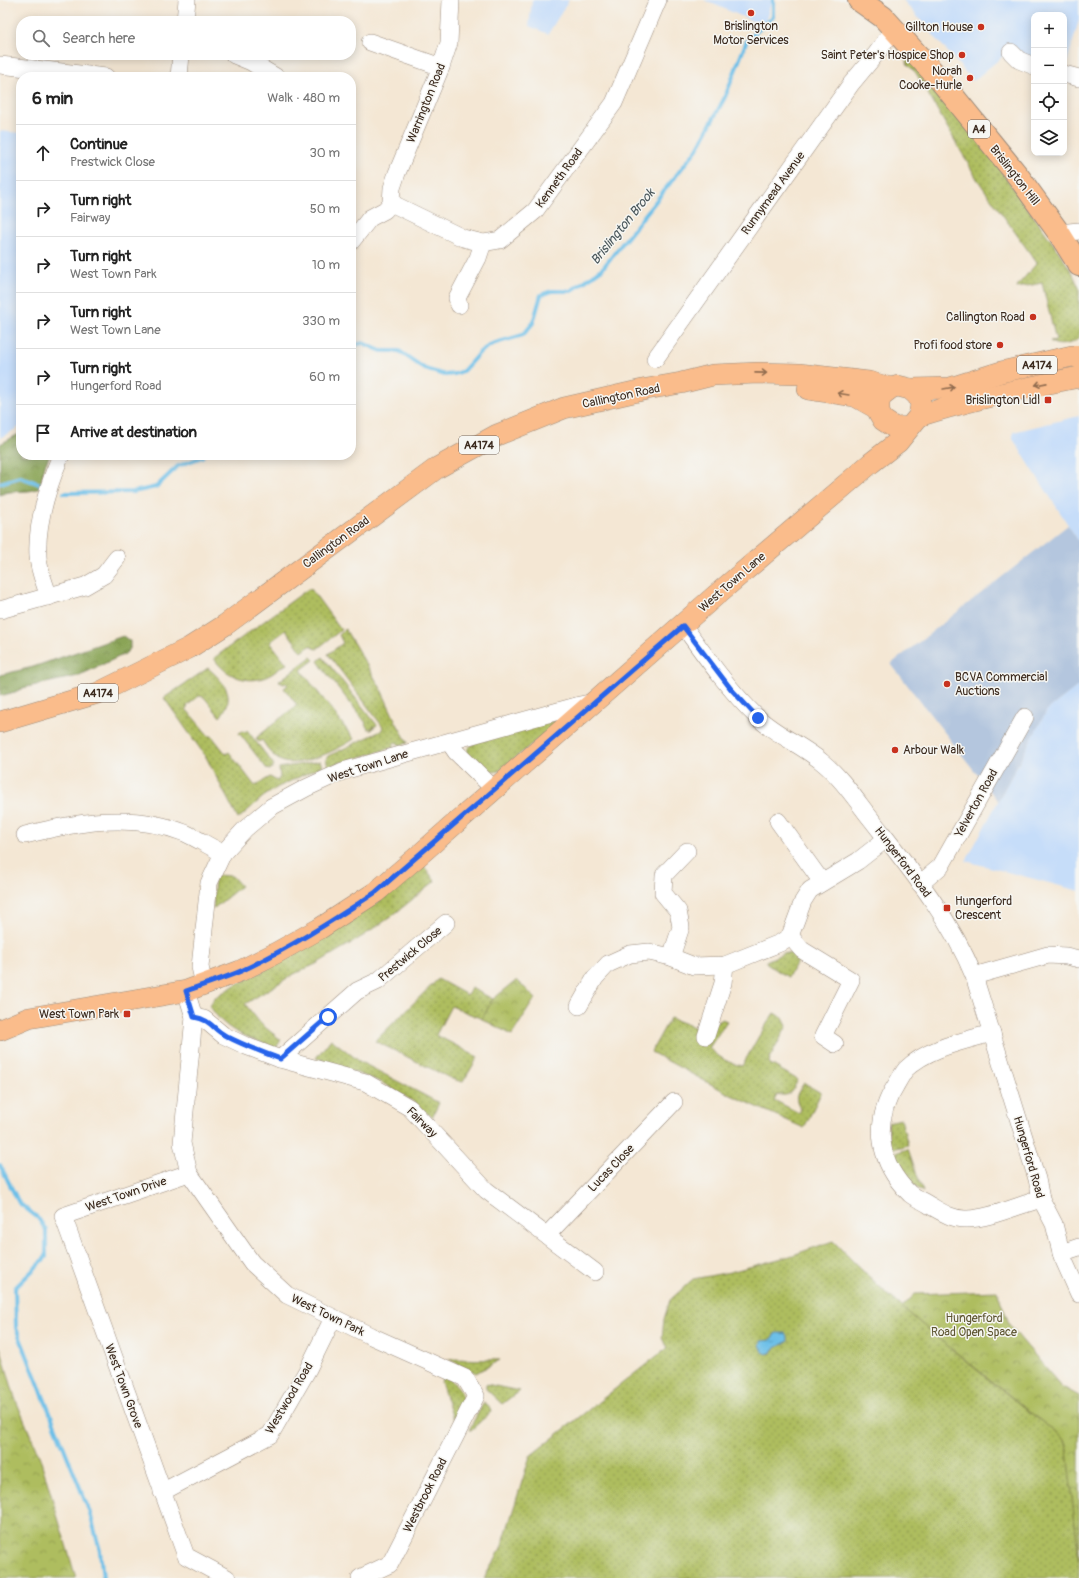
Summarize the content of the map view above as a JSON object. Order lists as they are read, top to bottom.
{
  "streets": {
    "highway": ["A4", "Brislington Hill"],
    "main road": ["A4174", "Callington Road", "West Town Lane"],
    "street": [
      "Warrington Road",
      "Kenneth Road",
      "Runnymead Avenue",
      "Yelverton Road",
      "Hungerford Road",
      "Prestwick Close",
      "Fairway",
      "Lucas Close",
      "West Town Drive",
      "West Town Park",
      "West Town Grove",
      "Westwood Road",
      "Westbrook Road"
    ]
  },
  "crossings": [
    ["Warrington Road", "Kenneth Road"],
    ["Brislington Hill", "Runnymead Avenue"],
    ["A4174", "Callington Road"],
    ["A4174", "West Town Lane"],
    ["West Town Lane", "Hungerford Road"],
    ["West Town Lane", "West Town Park"],
    ["Yelverton Road", "Hungerford Road"],
    ["Prestwick Close", "Fairway"],
    ["Fairway", "Lucas Close"],
    ["Fairway", "West Town Park"],
    ["West Town Drive", "West Town Park"],
    ["West Town Drive", "West Town Grove"],
    ["West Town Park", "Westwood Road"],
    ["West Town Park", "Westbrook Road"],
    ["West Town Grove", "Westwood Road"]
  ],
  "water": ["Brislington Brook"],
  "parks": ["Hungerford Road Open Space"],
  "places": {
    "other": [
      "Brislington Motor Services",
      "Gillton House",
      "Saint Peter's Hospice Shop",
      "Norah Cooke-Hurle",
      "Callington Road",
      "Profi food store",
      "BCVA Commercial Auctions",
      "Arbour Walk"
    ],
    "transit": ["Brislington Lidl", "Hungerford Crescent", "West Town Park"]
  },
  "page": {
    "map_buttons": ["+", "−"],
    "search": "Search here",
    "heading": ["6 min", "Walk · 480 m"],
    "list": [
      ["Continue", "Prestwick Close", "30 m"],
      ["Turn right", "Fairway", "50 m"],
      ["Turn right", "West Town Park", "10 m"],
      ["Turn right", "West Town Lane", "330 m"],
      ["Turn right", "Hungerford Road", "60 m"],
      "Arrive at destination"
    ]
  }
}
